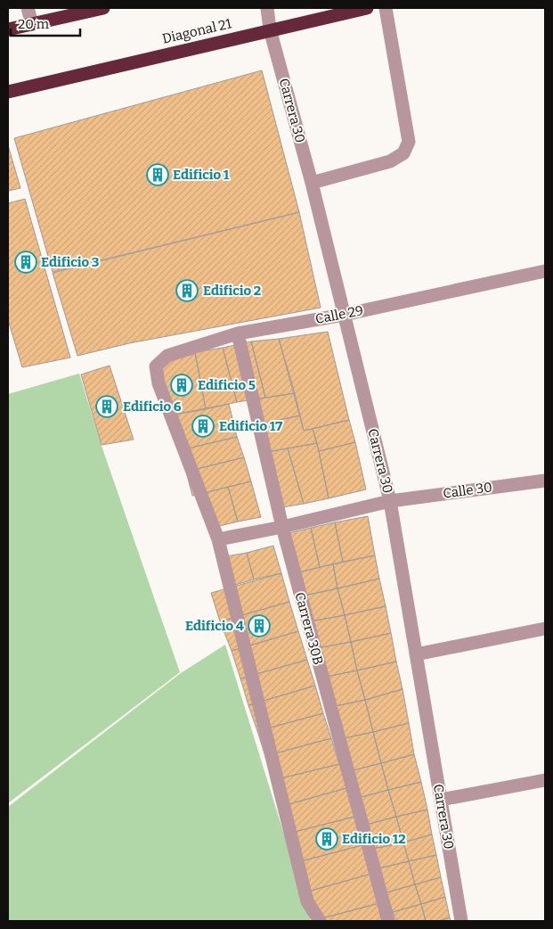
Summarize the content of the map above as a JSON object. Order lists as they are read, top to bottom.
{
  "streets": {
    "highway": ["Diagonal 21"],
    "street": [
      "Carrera 30",
      "Calle 29",
      "Calle 30",
      "Carrera 30B"
    ]
  },
  "crossings": [
    ["Diagonal 21", "Carrera 30"],
    ["Carrera 30", "Calle 29"],
    ["Carrera 30", "Calle 30"],
    ["Calle 29", "Calle 30"],
    ["Calle 29", "Carrera 30B"],
    ["Calle 30", "Carrera 30B"]
  ],
  "places": {
    "building": [
      "Edificio 1",
      "Edificio 3",
      "Edificio 2",
      "Edificio 5",
      "Edificio 6",
      "Edificio 17",
      "Edificio 4",
      "Edificio 12"
    ]
  },
  "scale_bar": "20 m"
}
